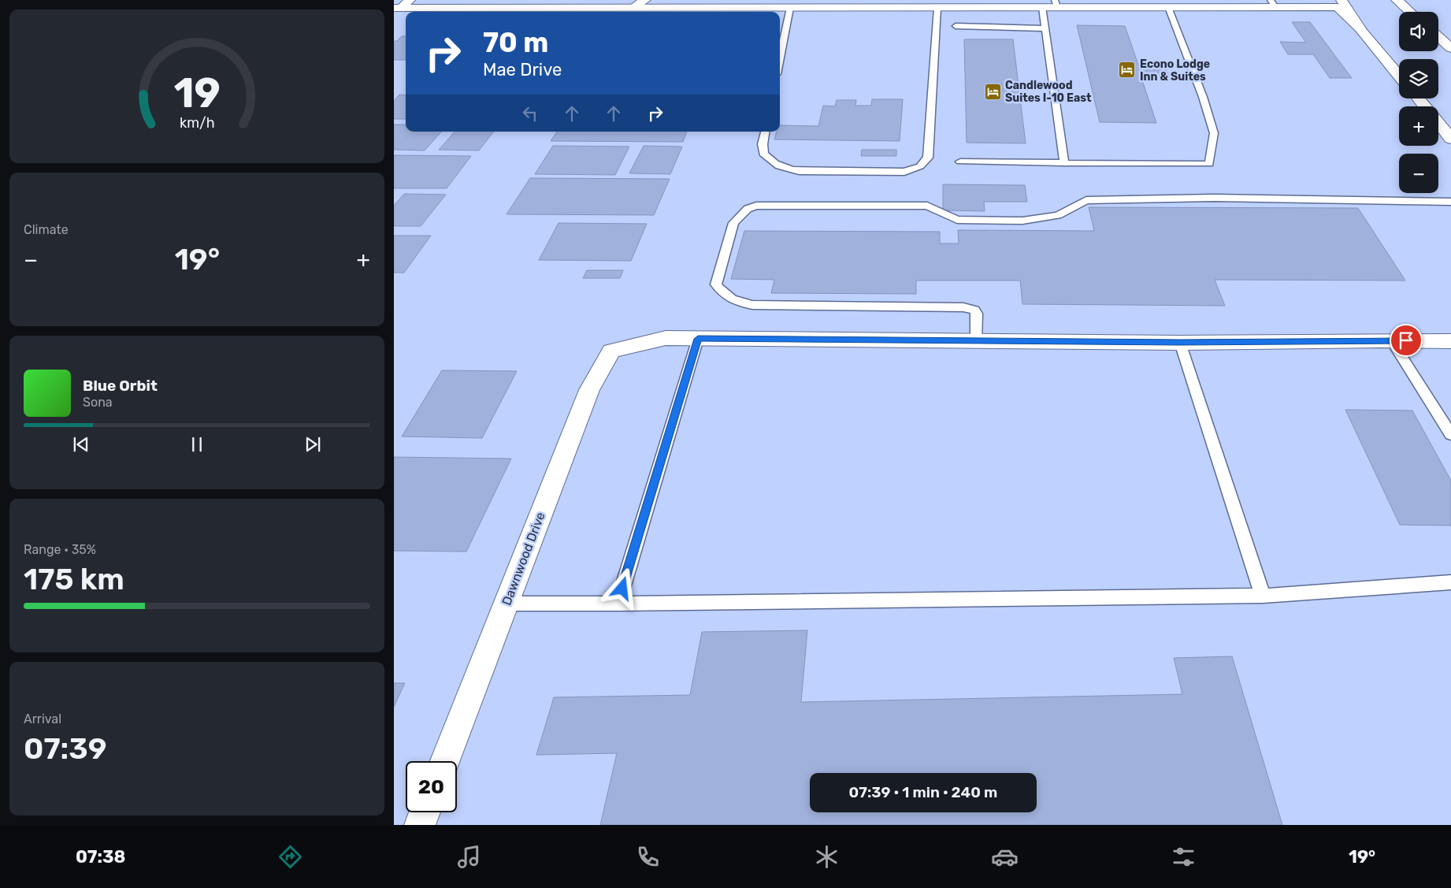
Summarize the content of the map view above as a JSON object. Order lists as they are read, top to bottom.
{
  "streets": {
    "main road": ["Dawnwood Drive"]
  },
  "places": {
    "hotel": ["Econo Lodge Inn & Suites", "Candlewood Suites I-10 East"]
  },
  "page": {
    "map_buttons": ["+", "−"],
    "turn": ["70 m", "Mae Drive"],
    "tile": [
      "Climate",
      ["Range · 35%", "175 km"],
      ["Arrival", "07:39"]
    ],
    "heat": ["−", "19°", "+"],
    "song": ["Blue Orbit", "Sona"],
    "limit": "20",
    "trip": "07:39 · 1 min · 240 m",
    "tabs": ["07:38", "19°"],
    "gauge": ["19", "km/h"]
  }
}
